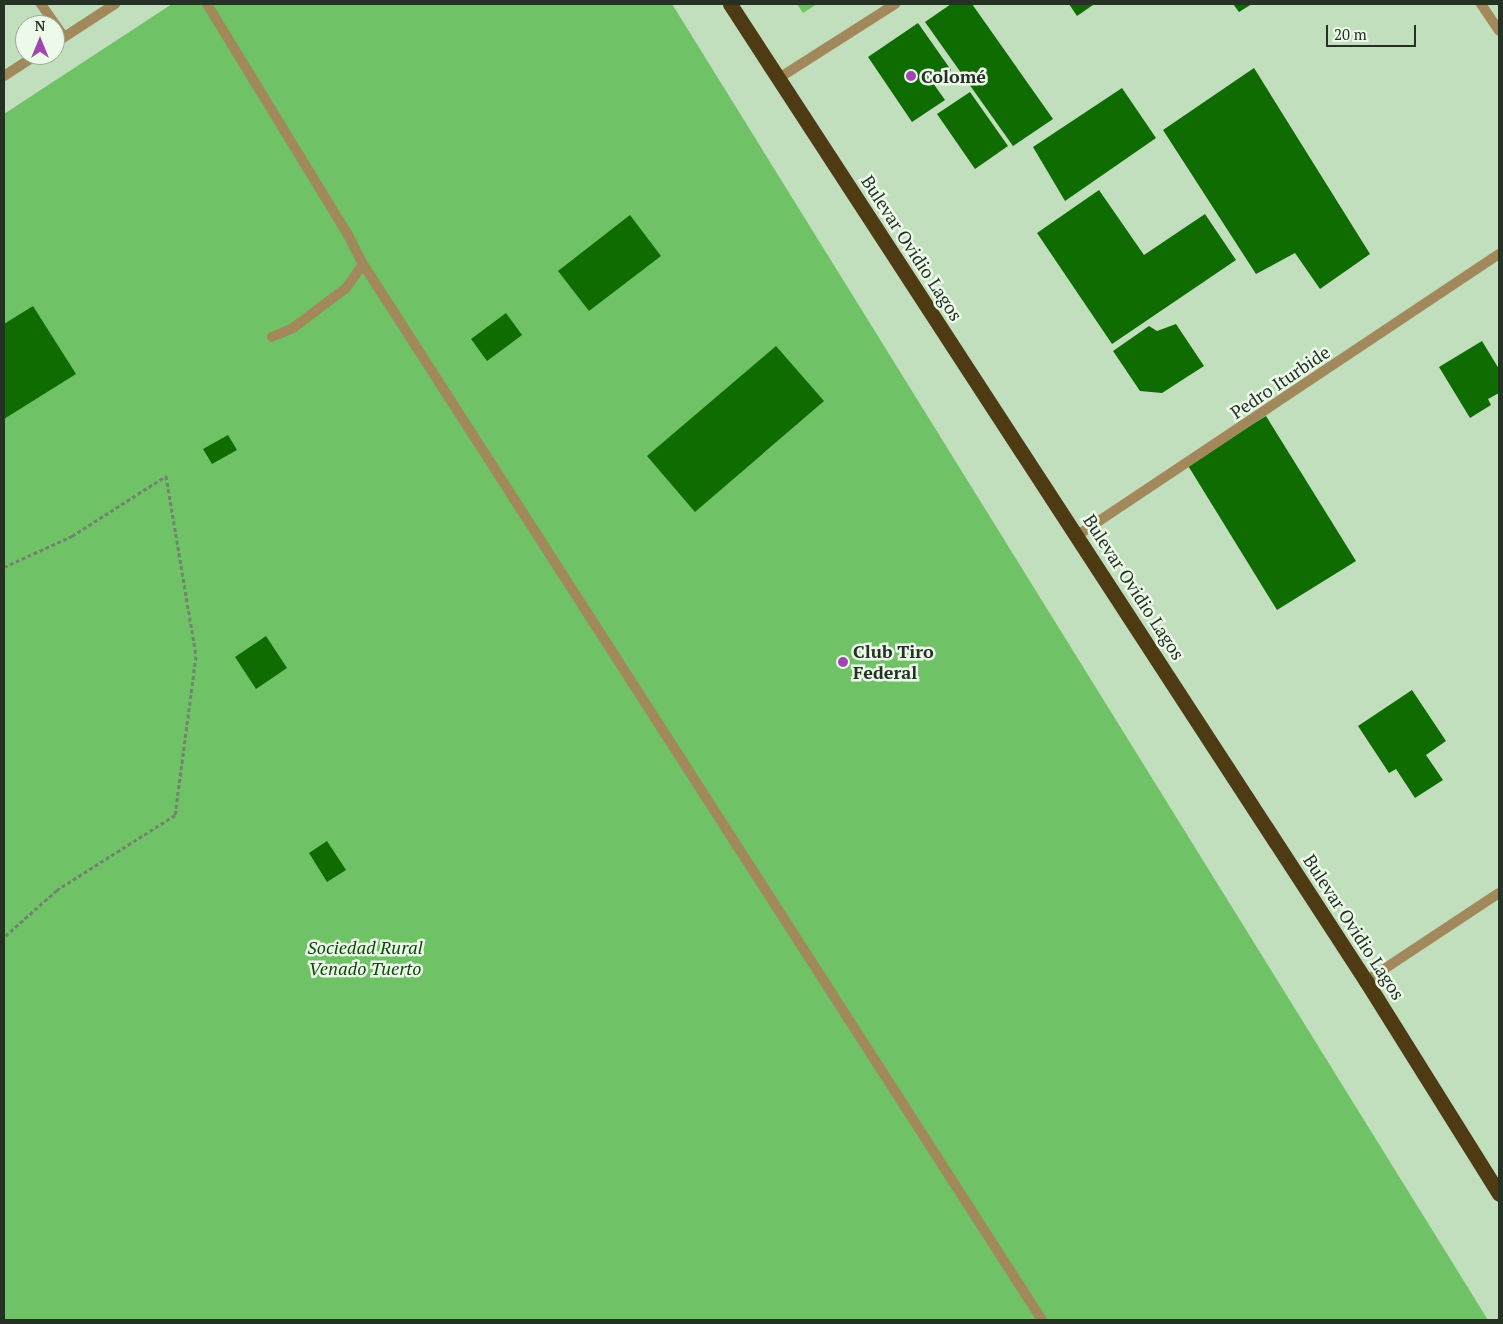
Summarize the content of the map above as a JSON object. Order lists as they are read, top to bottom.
{
  "streets": {
    "highway": ["Bulevar Ovidio Lagos"],
    "street": ["Pedro Iturbide"]
  },
  "crossings": [
    ["Bulevar Ovidio Lagos", "Pedro Iturbide"]
  ],
  "parks": ["Sociedad Rural Venado Tuerto"],
  "places": ["Colomé", "Club Tiro Federal"],
  "scale_bar": "20 m",
  "north": "top"
}
